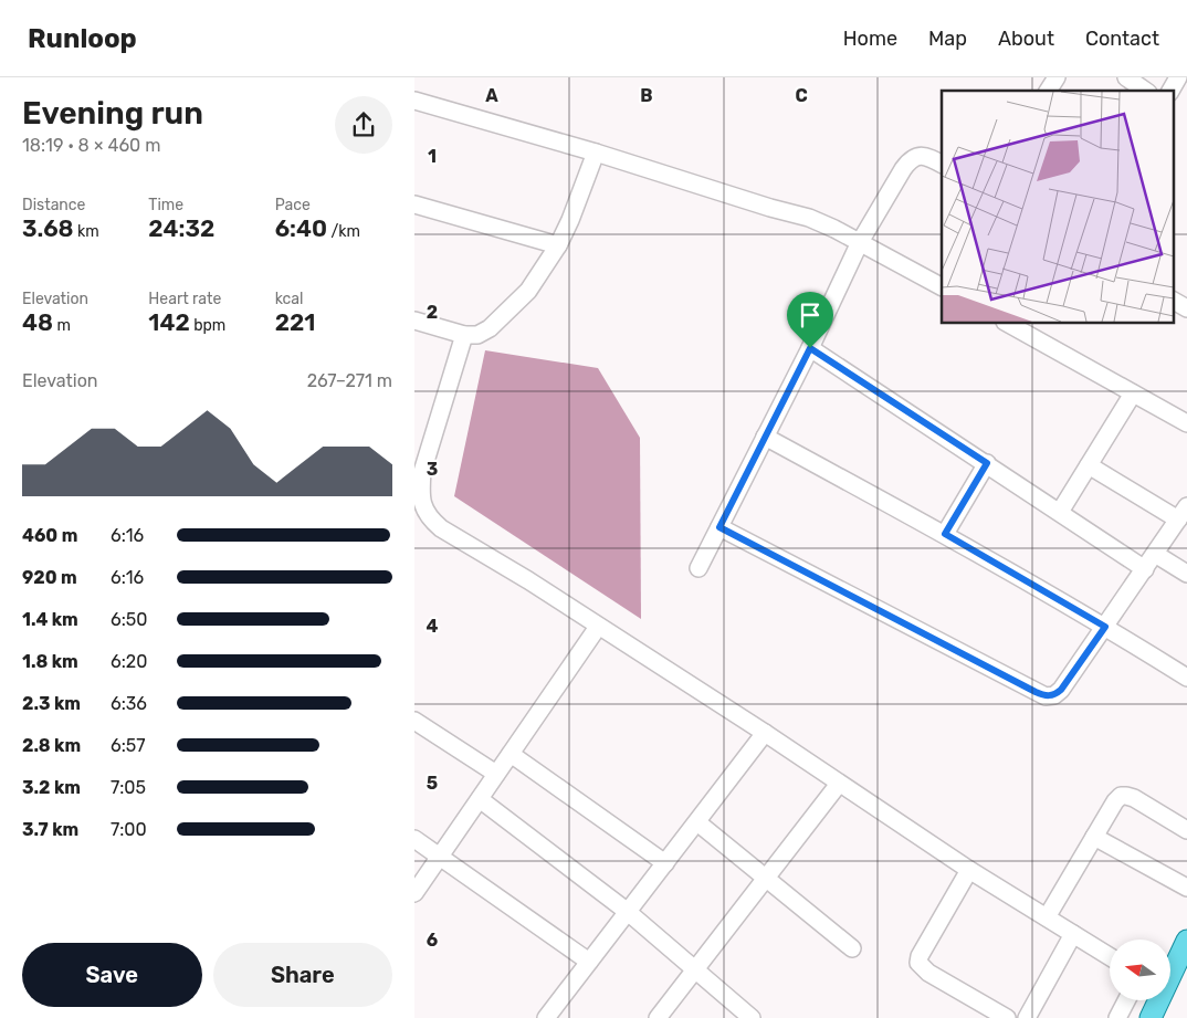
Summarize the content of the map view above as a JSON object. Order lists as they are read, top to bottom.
{
  "north": "left",
  "page": {
    "header": "Runloop",
    "nav": [
      "Home",
      "Map",
      "About",
      "Contact"
    ],
    "heading": ["Evening run", "18:19 · 8 × 460 m"],
    "stats": [
      ["Distance", "3.68 km"],
      ["Time", "24:32"],
      ["Pace", "6:40 /km"],
      ["Elevation", "48 m"],
      ["Heart rate", "142 bpm"],
      ["kcal", "221"]
    ],
    "chart": ["Elevation", "267–271 m"],
    "list": [
      {
        "name": "460 m",
        "note": "6:16"
      },
      {
        "name": "920 m",
        "note": "6:16"
      },
      {
        "name": "1.4 km",
        "note": "6:50"
      },
      {
        "name": "1.8 km",
        "note": "6:20"
      },
      {
        "name": "2.3 km",
        "note": "6:36"
      },
      {
        "name": "2.8 km",
        "note": "6:57"
      },
      {
        "name": "3.2 km",
        "note": "7:05"
      },
      {
        "name": "3.7 km",
        "note": "7:00"
      }
    ],
    "buttons": ["Save", "Share"]
  },
  "grid": {
    "columns": ["A", "B", "C"],
    "rows": [
      "1",
      "2",
      "3",
      "4",
      "5",
      "6"
    ]
  }
}
